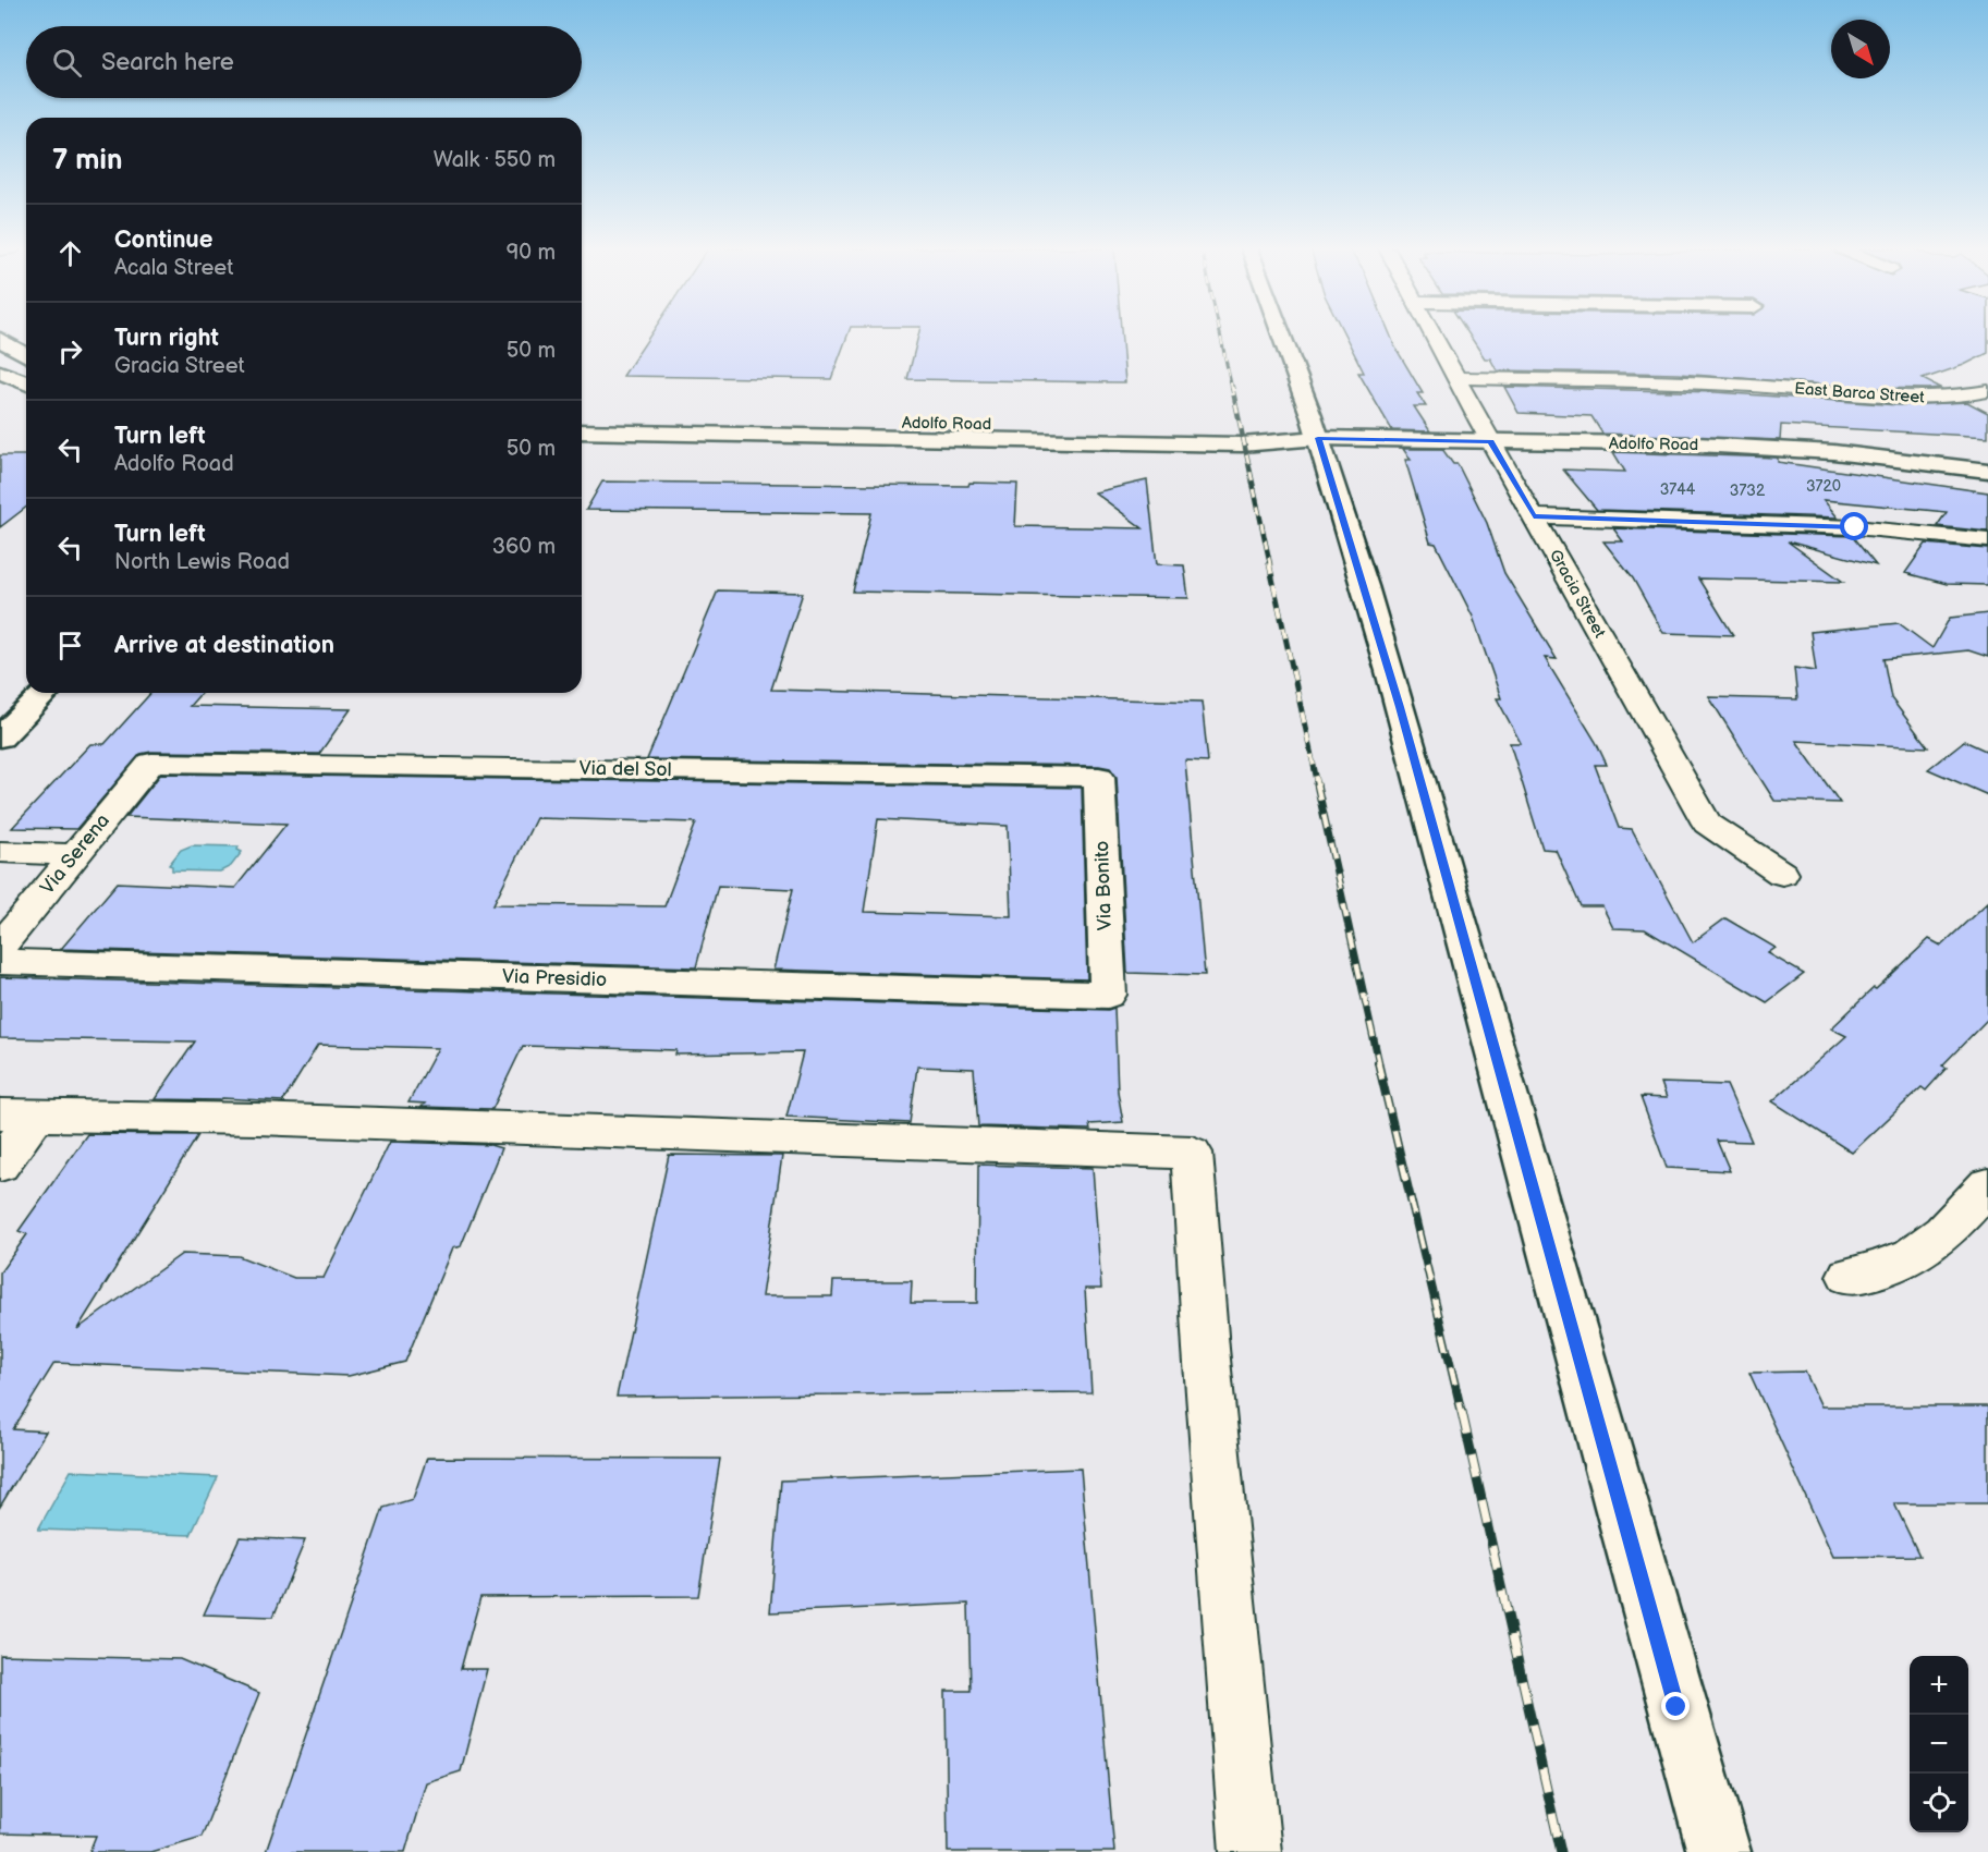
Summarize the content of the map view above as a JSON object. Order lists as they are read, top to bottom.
{
  "streets": {
    "main road": ["Adolfo Road"],
    "street": [
      "East Barca Street",
      "Gracia Street",
      "Via del Sol",
      "Via Serena",
      "Via Bonito",
      "Via Presidio"
    ]
  },
  "crossings": [
    ["East Barca Street", "Gracia Street"],
    ["Adolfo Road", "Gracia Street"],
    ["Via del Sol", "Via Serena"],
    ["Via del Sol", "Via Bonito"],
    ["Via Bonito", "Via Presidio"]
  ],
  "house_numbers": ["3720", "3744", "3732"],
  "north": "bottom right",
  "page": {
    "search": "Search here",
    "heading": ["7 min", "Walk · 550 m"],
    "list": [
      ["Continue", "Acala Street", "90 m"],
      ["Turn right", "Gracia Street", "50 m"],
      ["Turn left", "Adolfo Road", "50 m"],
      ["Turn left", "North Lewis Road", "360 m"],
      "Arrive at destination"
    ],
    "map_buttons": ["+", "−"]
  }
}
